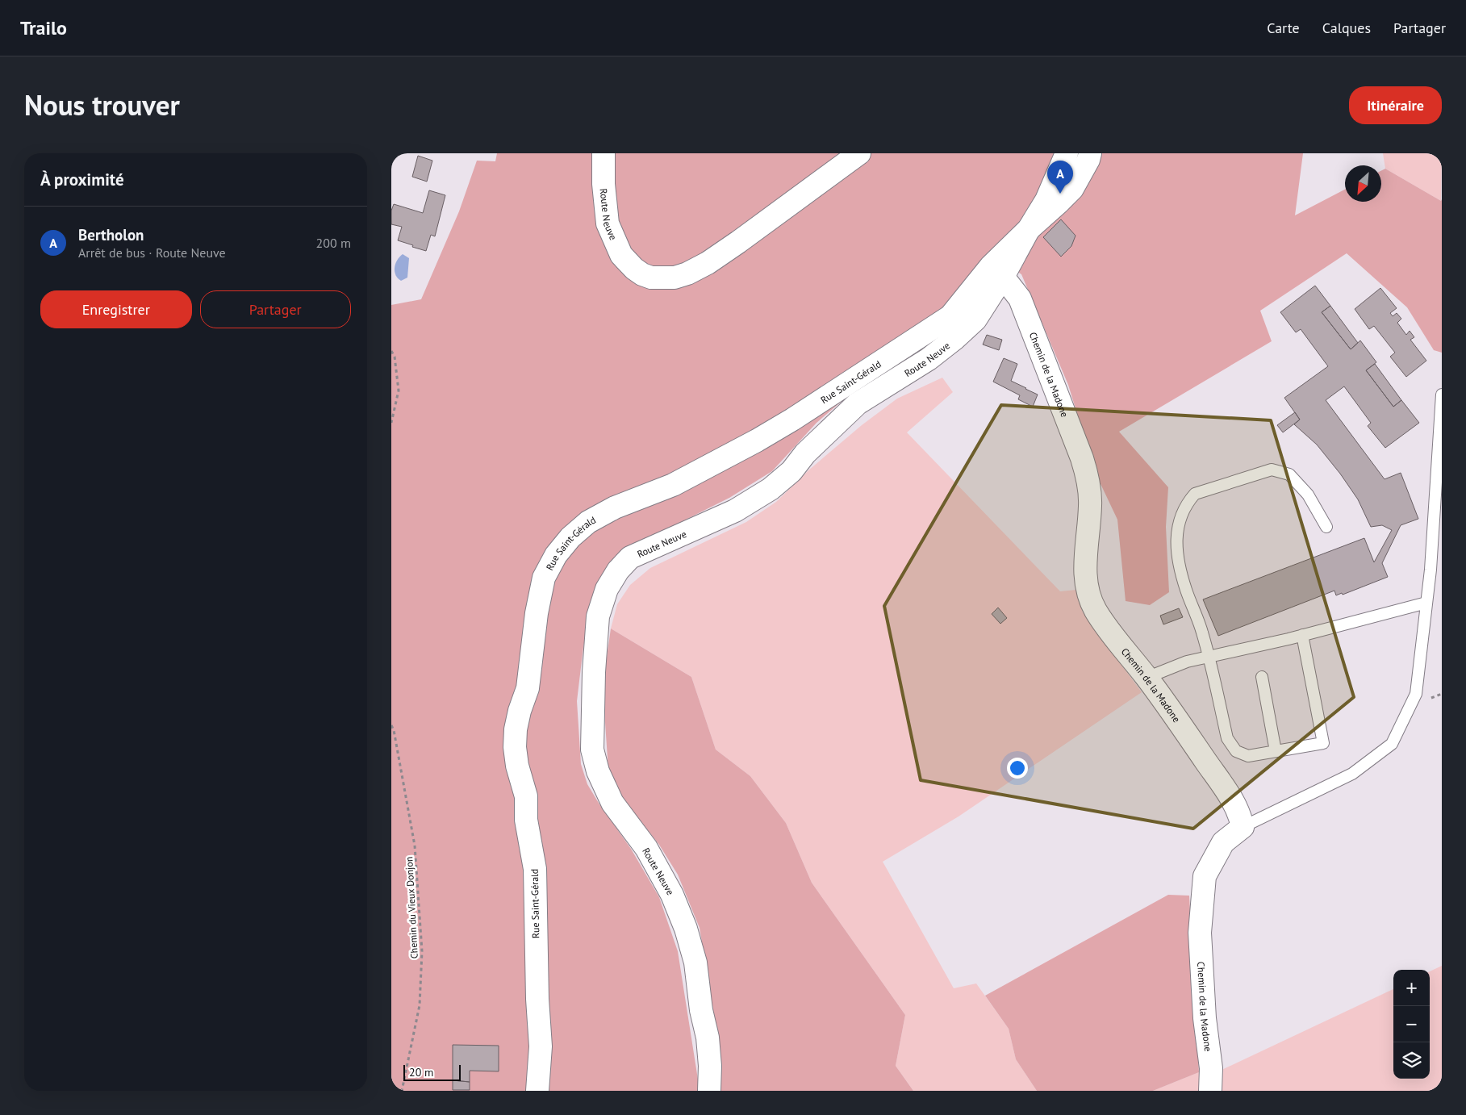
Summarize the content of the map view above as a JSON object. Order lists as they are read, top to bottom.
{
  "streets": {
    "street": ["Route Neuve", "Chemin de la Madone", "Rue Saint-Gérald"],
    "path": ["Chemin du Vieux Donjon"]
  },
  "crossings": [
    ["Route Neuve", "Chemin de la Madone"],
    ["Route Neuve", "Rue Saint-Gérald"]
  ],
  "scale_bar": "20 m",
  "north": "bottom left",
  "page": {
    "header": "Trailo",
    "nav": ["Carte", "Calques", "Partager"],
    "title": "Nous trouver",
    "buttons": [
      "Itinéraire",
      ["Enregistrer", "Partager"]
    ],
    "heading": "À proximité",
    "pins": "A",
    "list": [
      {
        "mark": "A",
        "name": "Bertholon",
        "note": "Arrêt de bus · Route Neuve",
        "value": "200 m"
      }
    ],
    "map_buttons": ["+", "−"],
    "scale": "20 m"
  }
}
